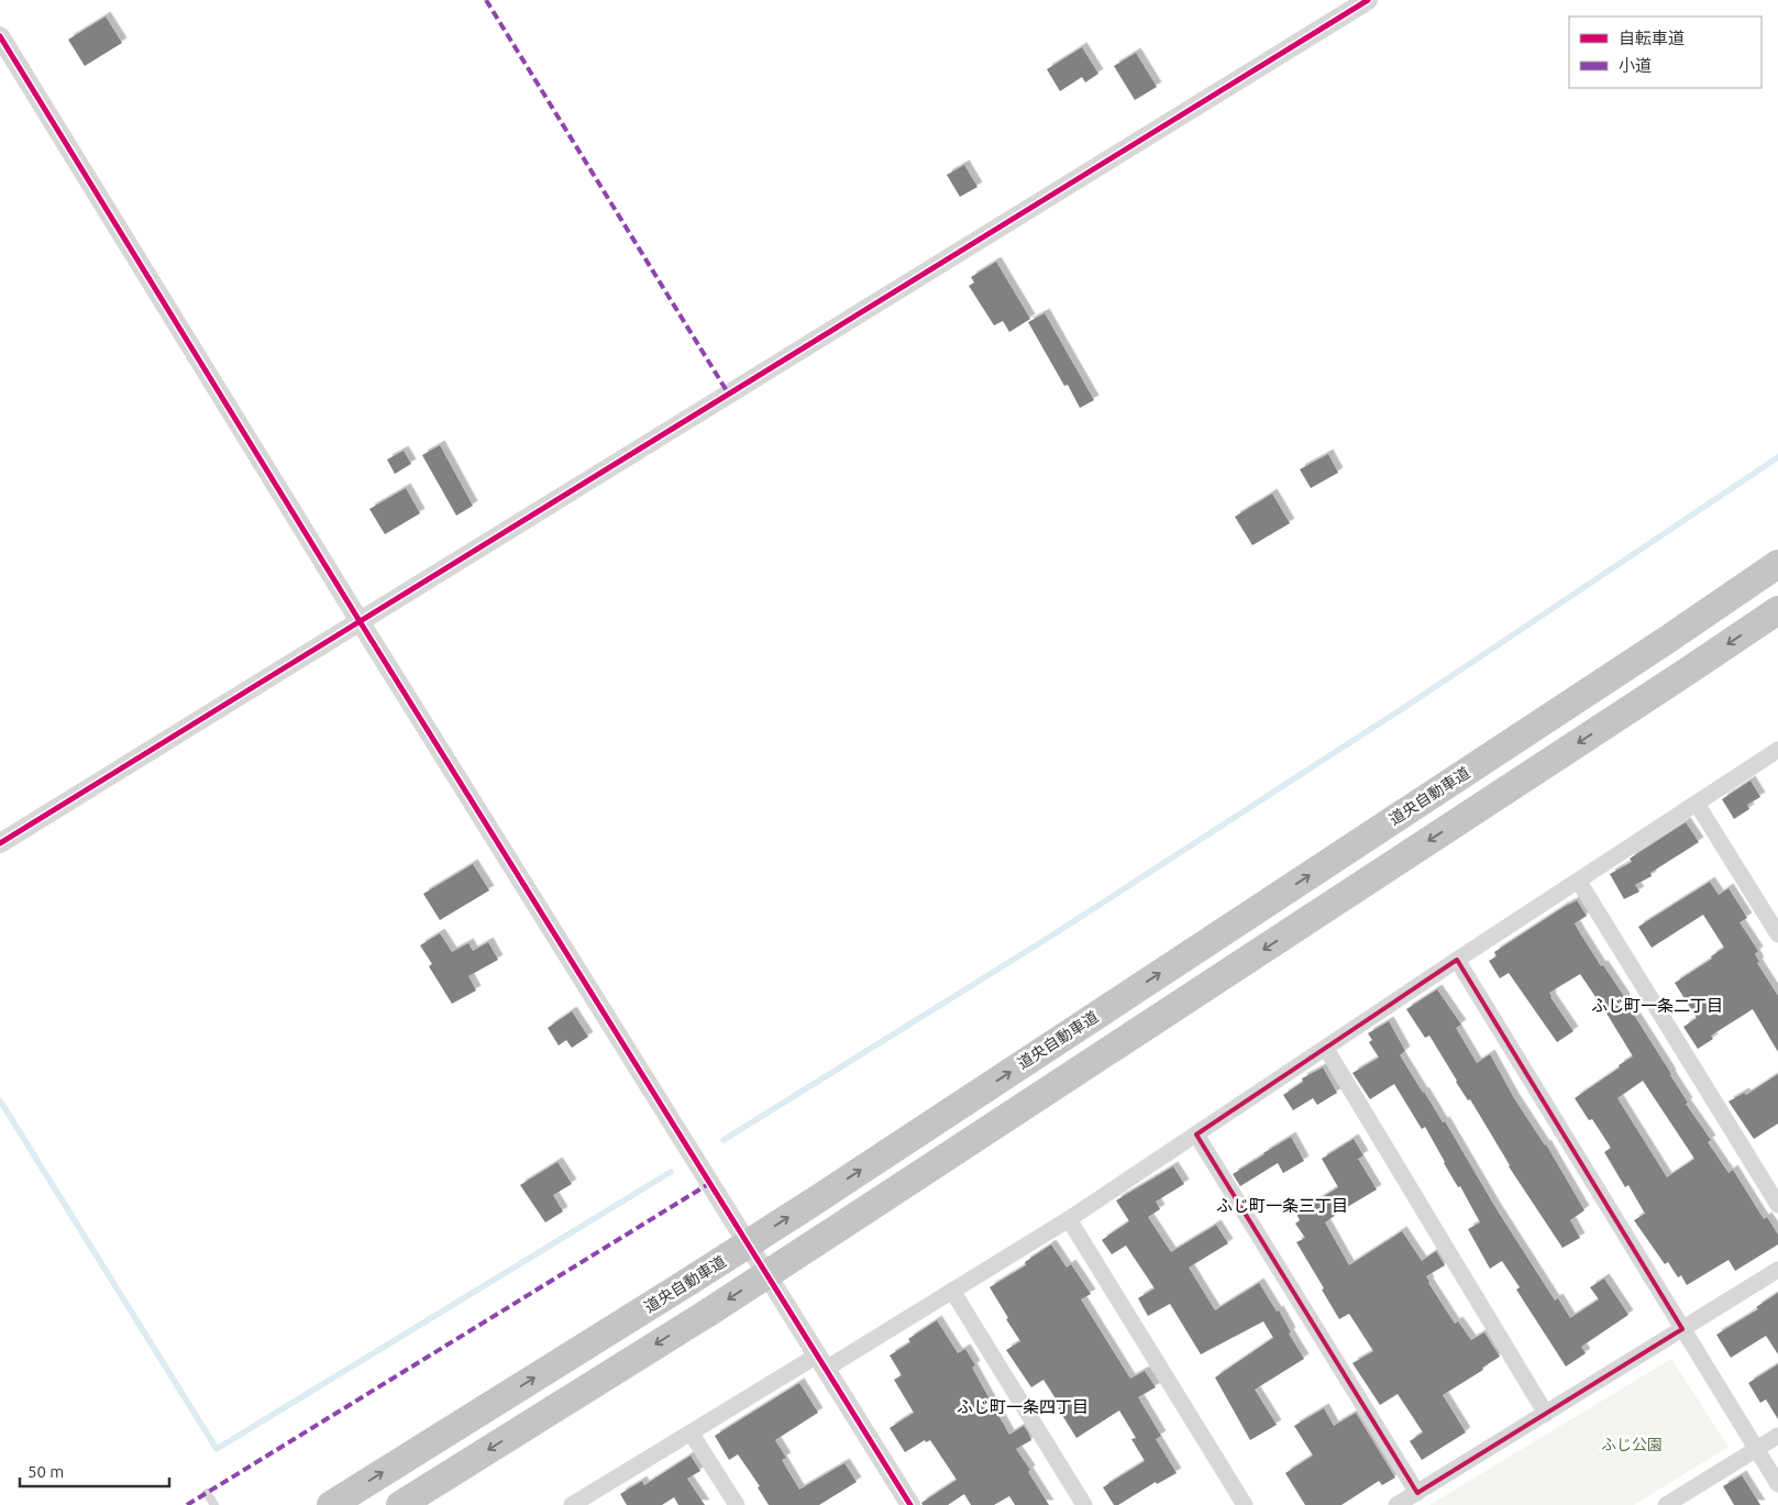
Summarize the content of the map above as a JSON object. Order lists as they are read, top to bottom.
{
  "streets": {
    "highway": ["道央自動車道"]
  },
  "districts": ["ふじ町一条二丁目", "ふじ町一条三丁目", "ふじ町一条四丁目"],
  "parks": ["ふじ公園"],
  "legend": ["自転車道", "小道"],
  "scale_bar": "50 m"
}
